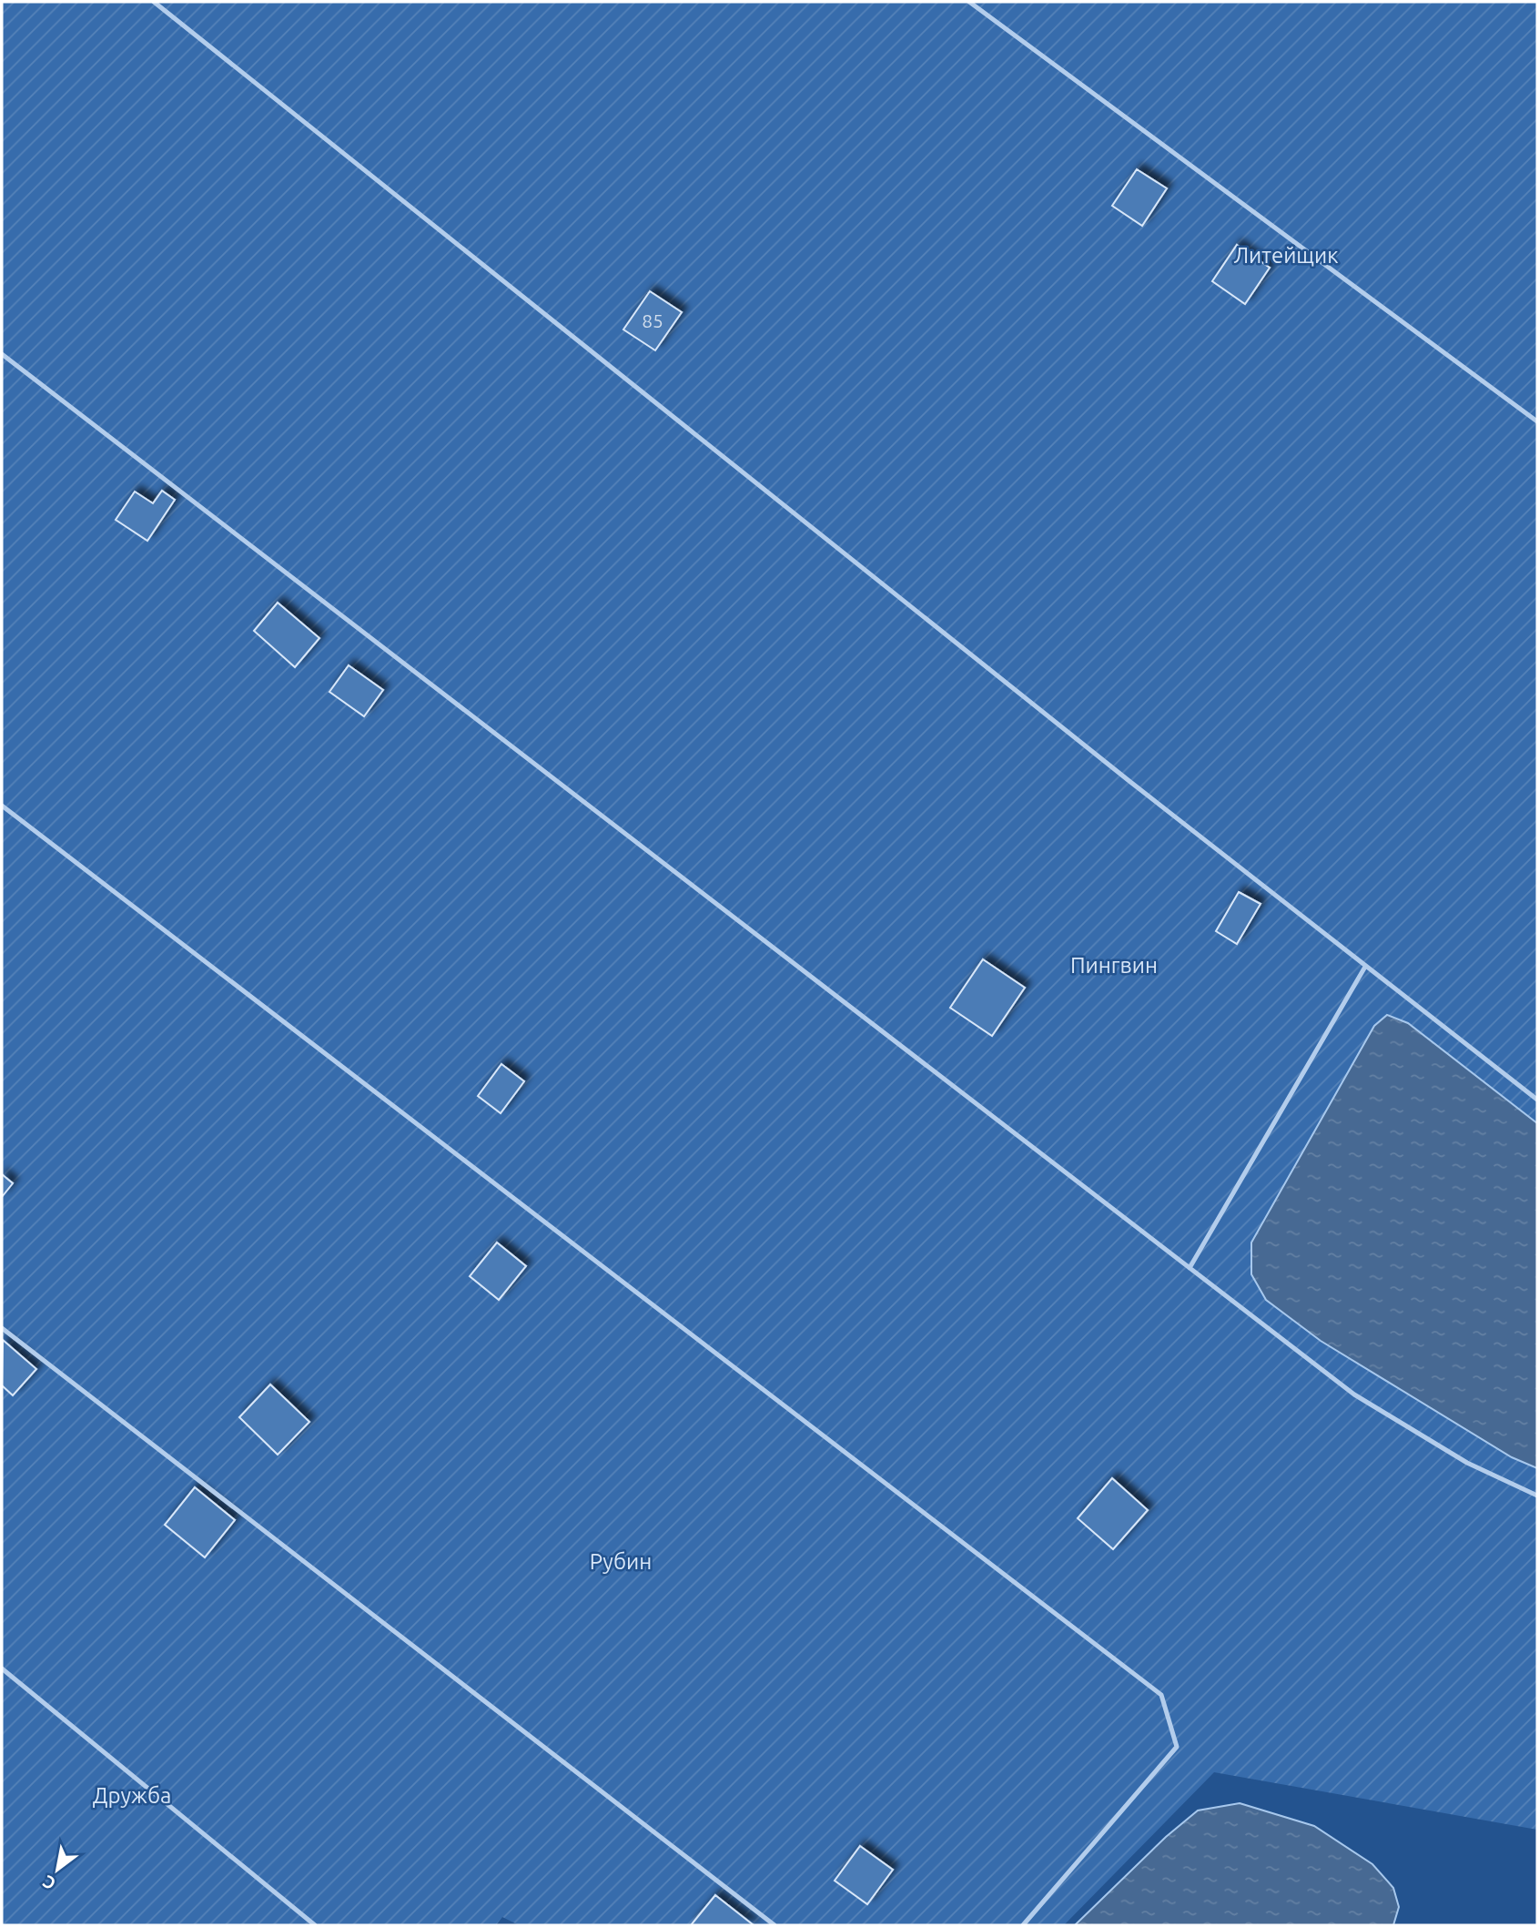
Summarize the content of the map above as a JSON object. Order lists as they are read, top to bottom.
{
  "parks": [
    "Литейщик",
    "Пингвин",
    "Рубин",
    "Дружба"
  ],
  "house_numbers": ["85"],
  "north": "bottom left"
}
